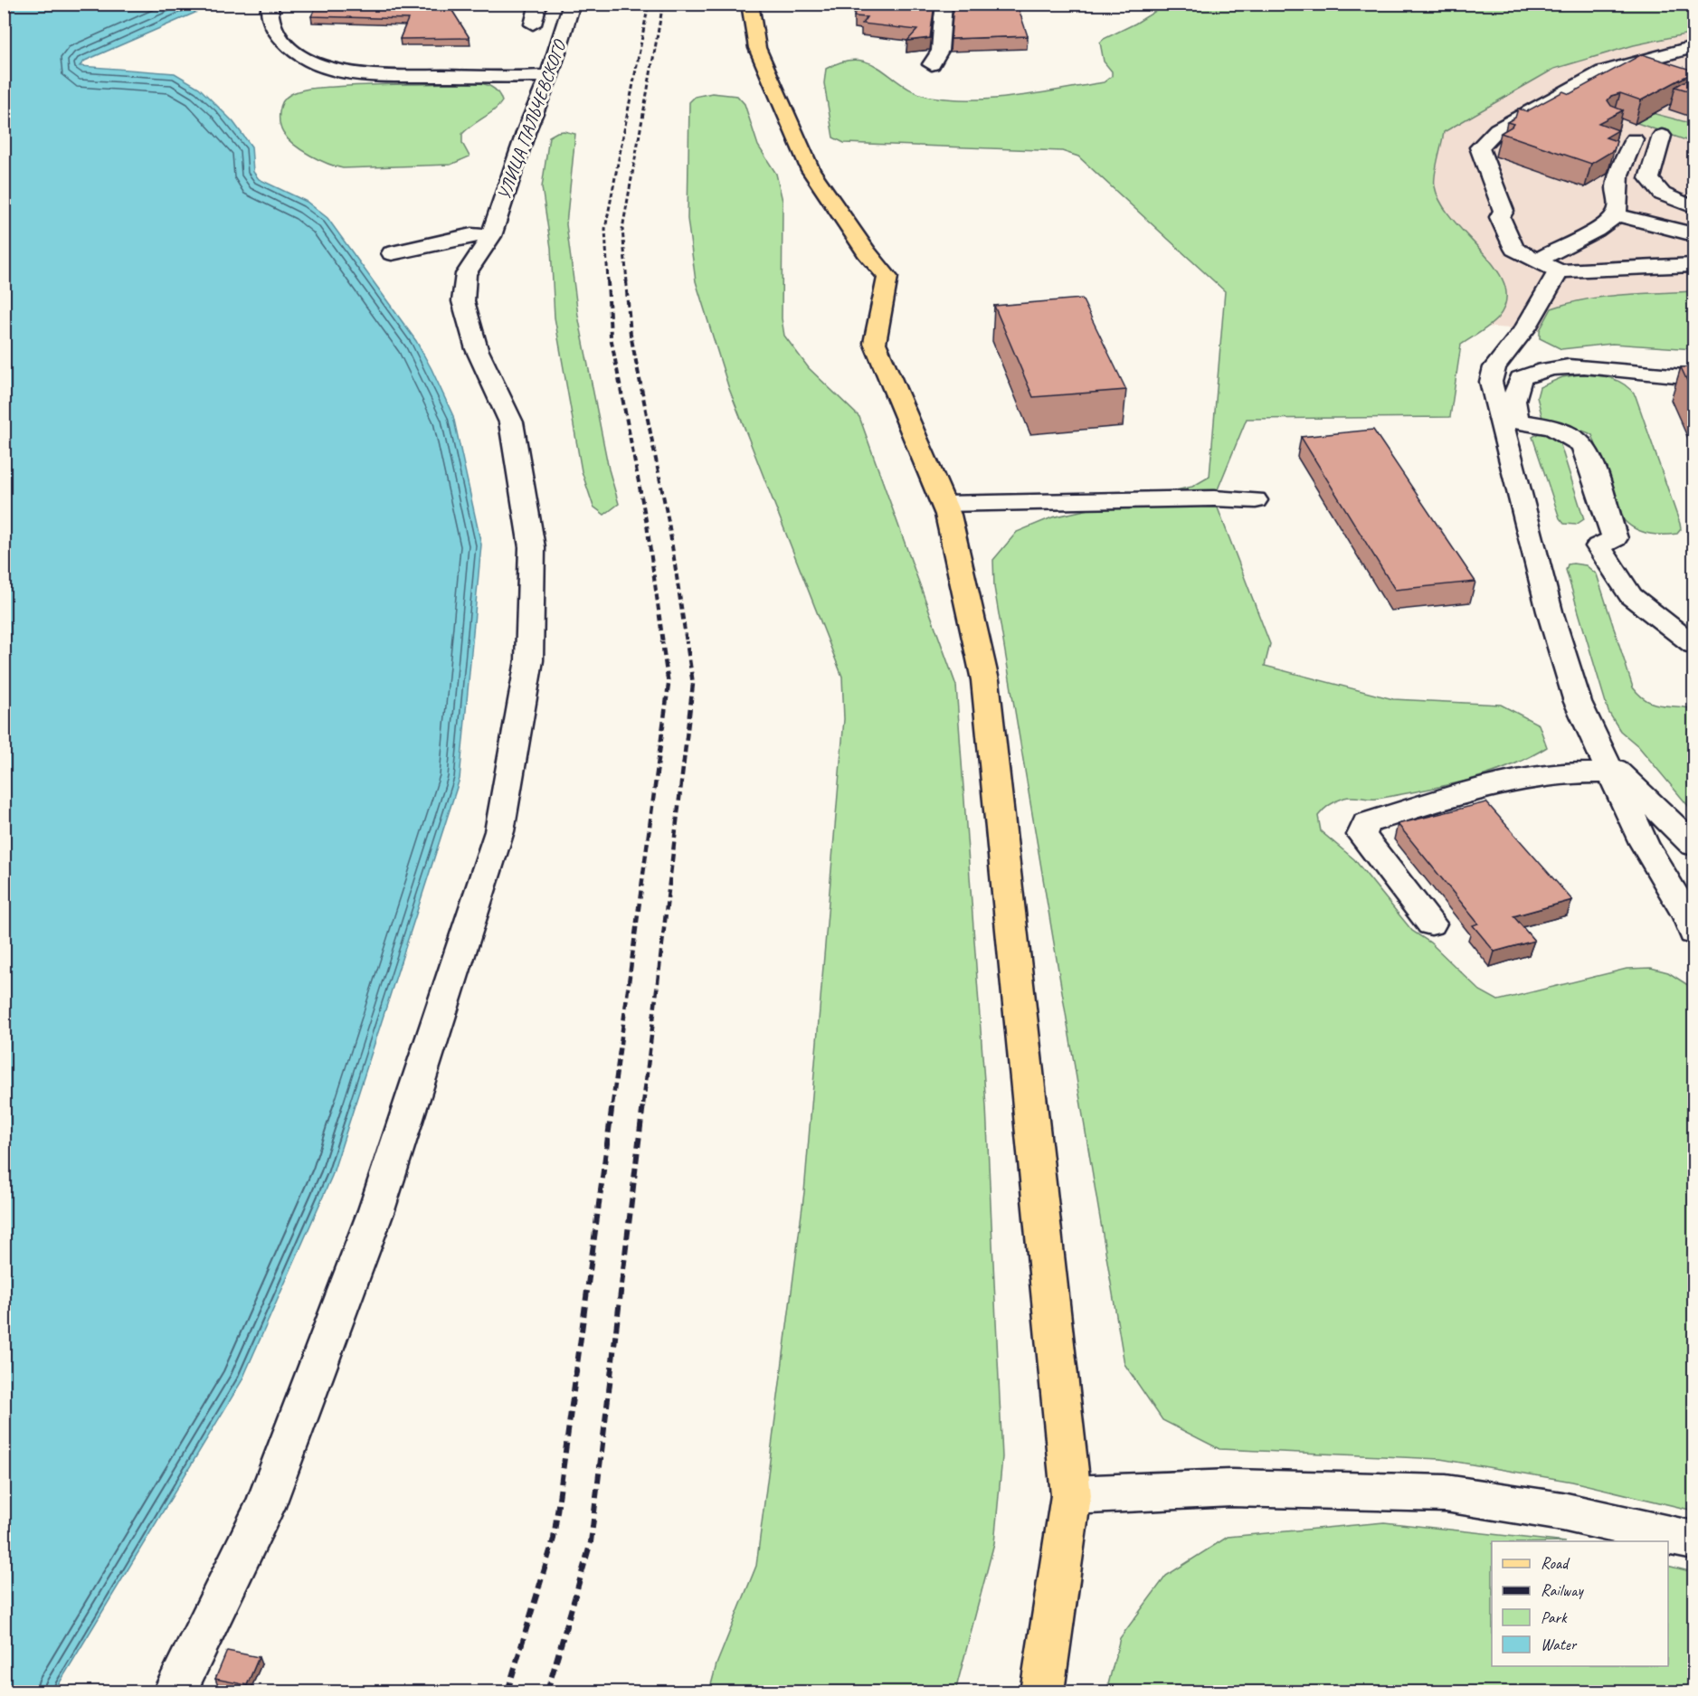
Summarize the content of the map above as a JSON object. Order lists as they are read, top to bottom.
{
  "streets": {
    "street": ["УЛИЦА ПАЛЬЧЕВСКОГО"]
  },
  "legend": [
    "Road",
    "Railway",
    "Park",
    "Water"
  ]
}
